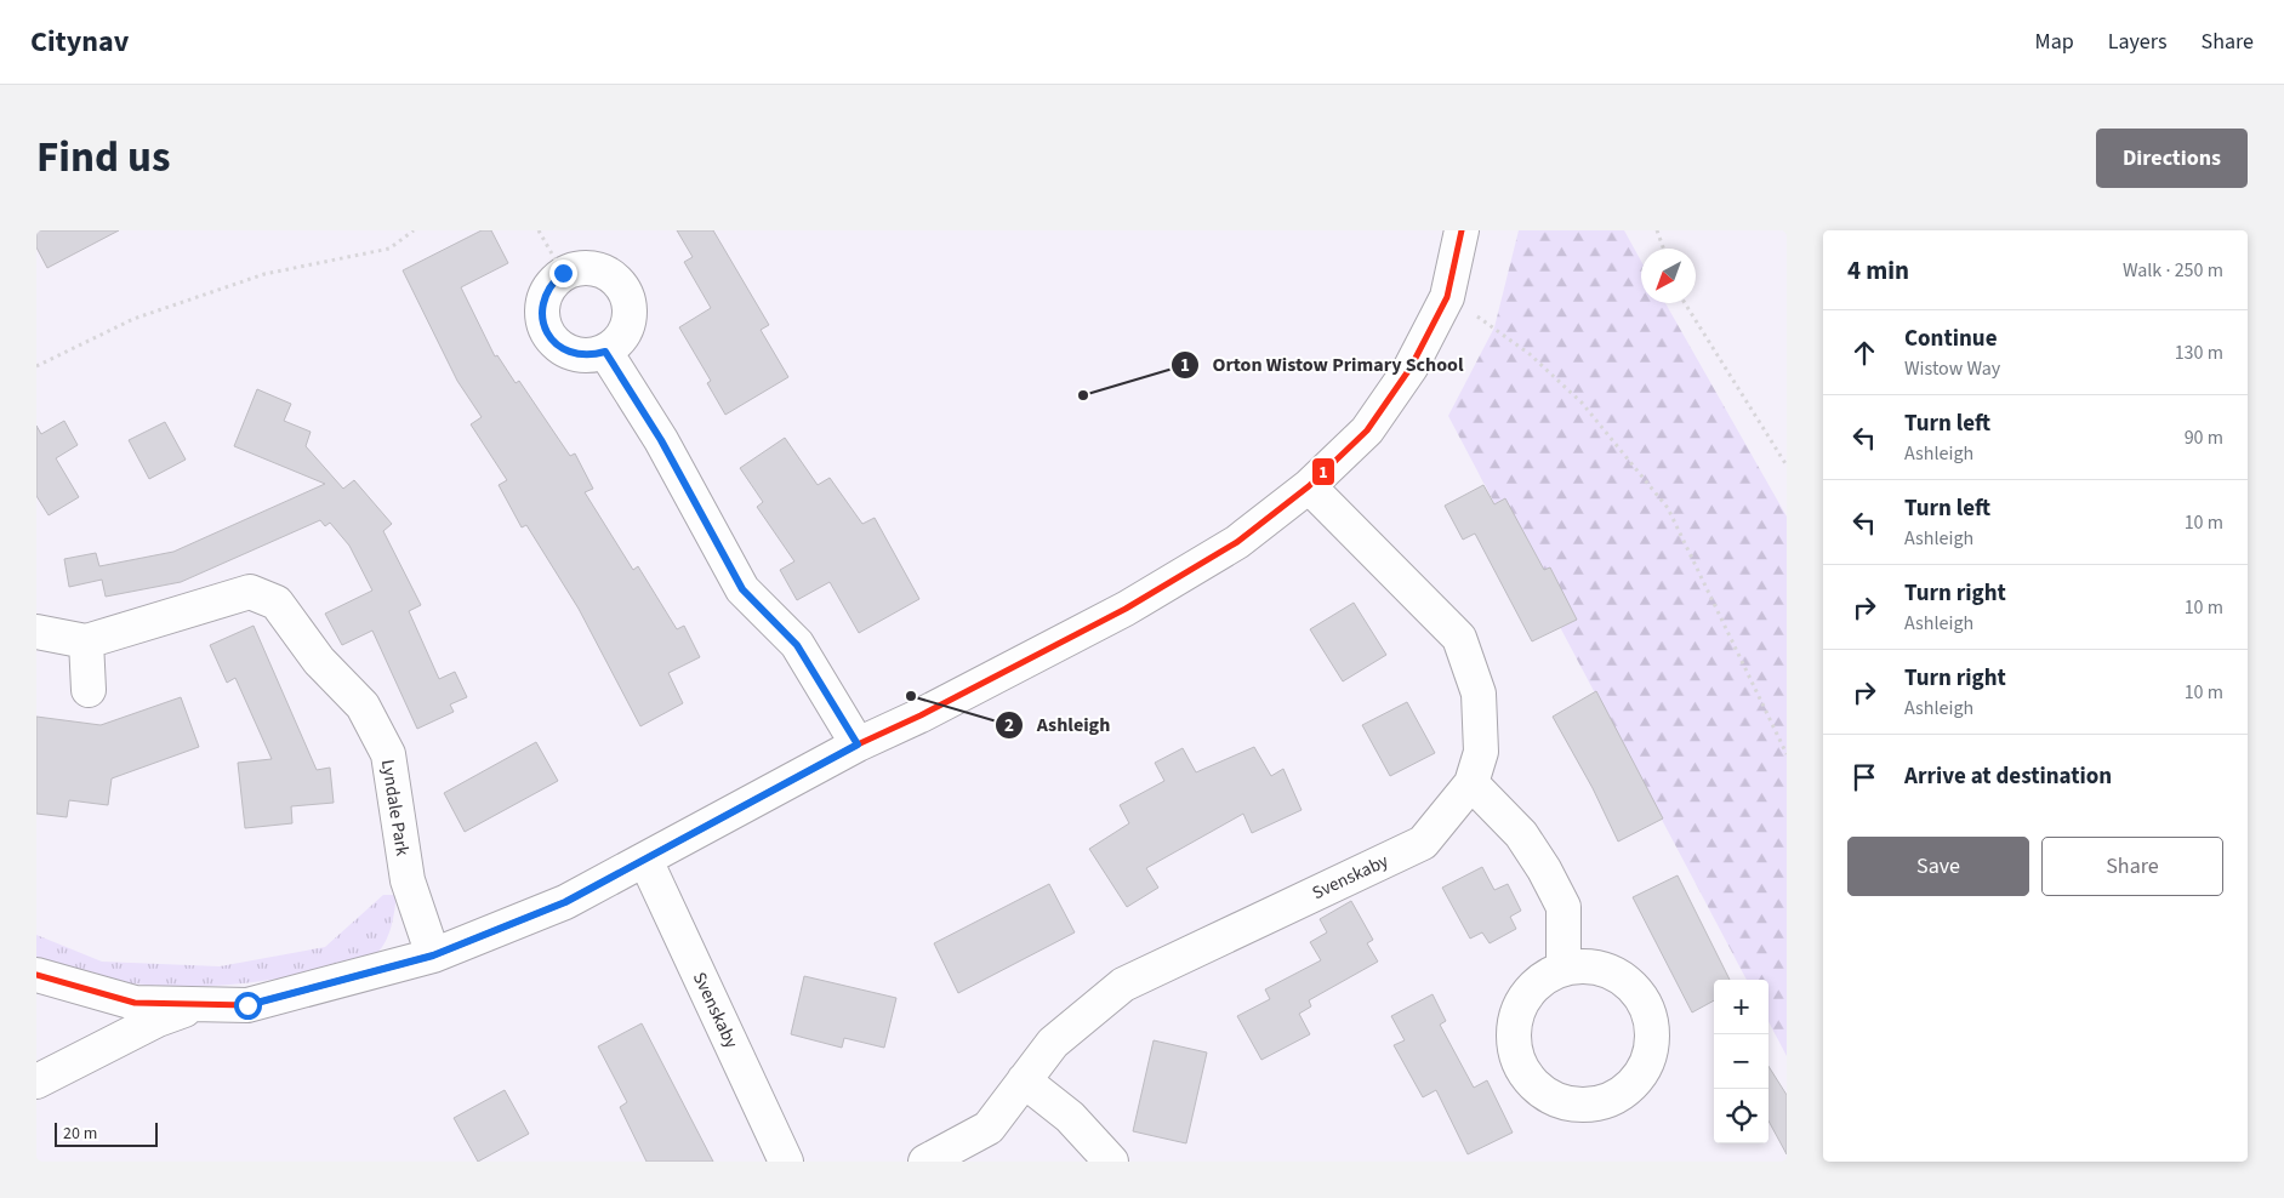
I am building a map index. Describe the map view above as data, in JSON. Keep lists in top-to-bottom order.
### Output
{
  "streets": {
    "street": ["Lyndale Park", "Svenskaby"]
  },
  "places": ["Orton Wistow Primary School", "Ashleigh"],
  "lines": ["transit line 1"],
  "scale_bar": "20 m",
  "north": "bottom left",
  "page": {
    "header": "Citynav",
    "nav": ["Map", "Layers", "Share"],
    "title": "Find us",
    "buttons": [
      "Directions",
      ["Save", "Share"]
    ],
    "heading": ["4 min", "Walk · 250 m"],
    "list": [
      ["Continue", "Wistow Way", "130 m"],
      ["Turn left", "Ashleigh", "90 m"],
      ["Turn left", "Ashleigh", "10 m"],
      ["Turn right", "Ashleigh", "10 m"],
      ["Turn right", "Ashleigh", "10 m"],
      "Arrive at destination"
    ],
    "map_buttons": ["+", "−"],
    "scale": "20 m"
  }
}
